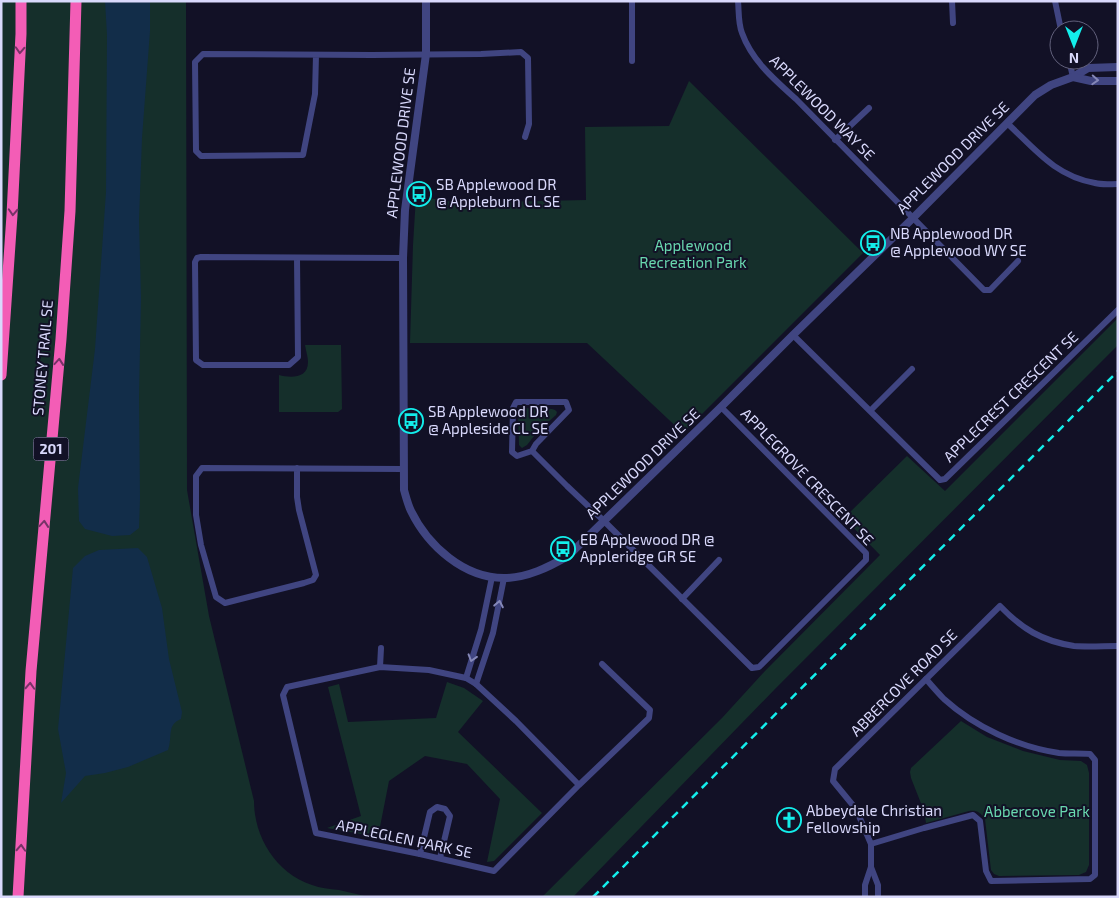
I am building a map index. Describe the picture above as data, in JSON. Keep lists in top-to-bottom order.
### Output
{
  "streets": {
    "highway": ["STONEY TRAIL SE", "201"],
    "street": [
      "APPLEWOOD WAY SE",
      "APPLEWOOD DRIVE SE",
      "APPLECREST CRESCENT SE",
      "APPLEGROVE CRESCENT SE",
      "ABBERCOVE ROAD SE",
      "APPLEGLEN PARK SE"
    ]
  },
  "crossings": [
    ["APPLEWOOD WAY SE", "APPLEWOOD DRIVE SE"],
    ["APPLEWOOD DRIVE SE", "APPLECREST CRESCENT SE"],
    ["APPLEWOOD DRIVE SE", "APPLEGROVE CRESCENT SE"]
  ],
  "parks": ["Applewood Recreation Park", "Abbercove Park"],
  "places": {
    "bus stop": [
      "SB Applewood DR @ Appleburn CL SE",
      "NB Applewood DR @ Applewood WY SE",
      "SB Applewood DR @ Appleside CL SE",
      "EB Applewood DR @ Appleridge GR SE"
    ],
    "church": ["Abbeydale Christian Fellowship"]
  },
  "north": "bottom"
}
